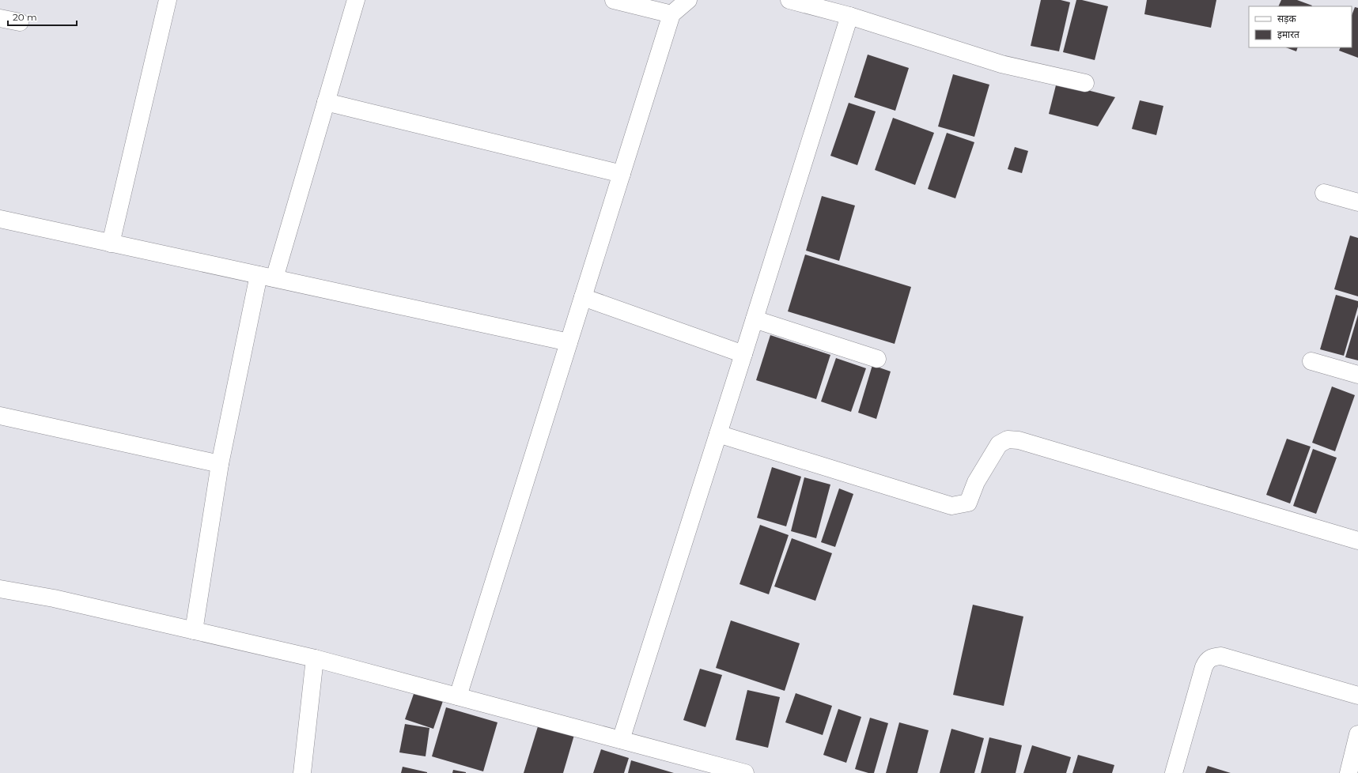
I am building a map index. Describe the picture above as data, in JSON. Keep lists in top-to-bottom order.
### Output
{
  "legend": ["सड़क", "इमारत"],
  "scale_bar": "20 m"
}
